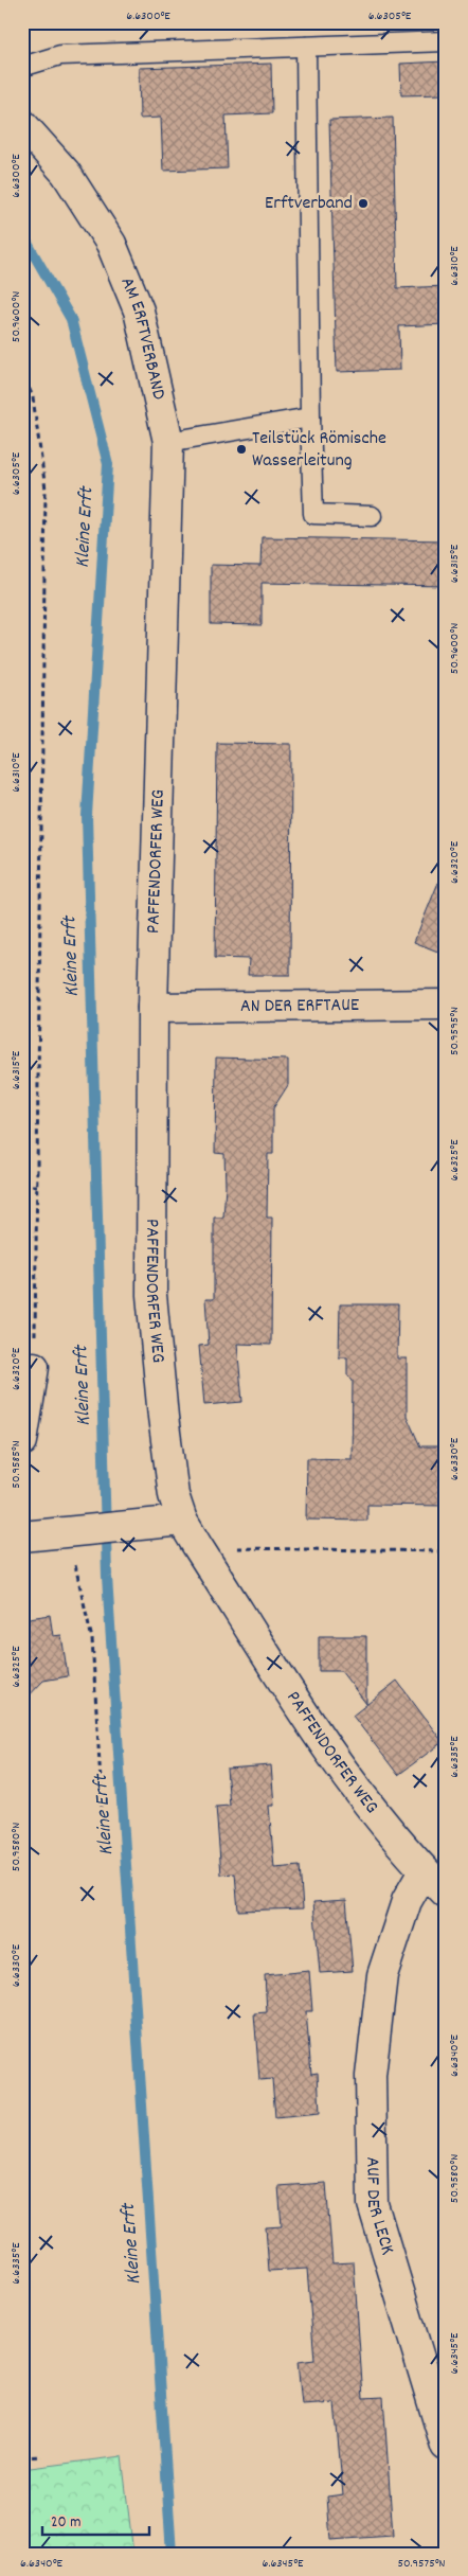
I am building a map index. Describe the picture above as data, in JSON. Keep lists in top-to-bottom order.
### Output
{
  "streets": {
    "street": [
      "AM ERFTVERBAND",
      "PAFFENDORFER WEG",
      "AN DER ERFTAUE",
      "AUF DER LECK"
    ]
  },
  "crossings": [
    ["AM ERFTVERBAND", "PAFFENDORFER WEG"],
    ["PAFFENDORFER WEG", "AN DER ERFTAUE"],
    ["PAFFENDORFER WEG", "AUF DER LECK"]
  ],
  "water": ["Kleine Erft"],
  "places": ["Erftverband", "Teilstück Römische Wasserleitung"],
  "scale_bar": "20 m",
  "coordinates": [
    "6.6300°E",
    "6.6305°E",
    "6.6310°E",
    "50.9600°N",
    "6.6315°E",
    "6.6320°E",
    "50.9595°N",
    "6.6325°E",
    "6.6330°E",
    "50.9585°N",
    "6.6335°E",
    "50.9580°N",
    "6.6340°E",
    "6.6345°E",
    "50.9575°N"
  ]
}
